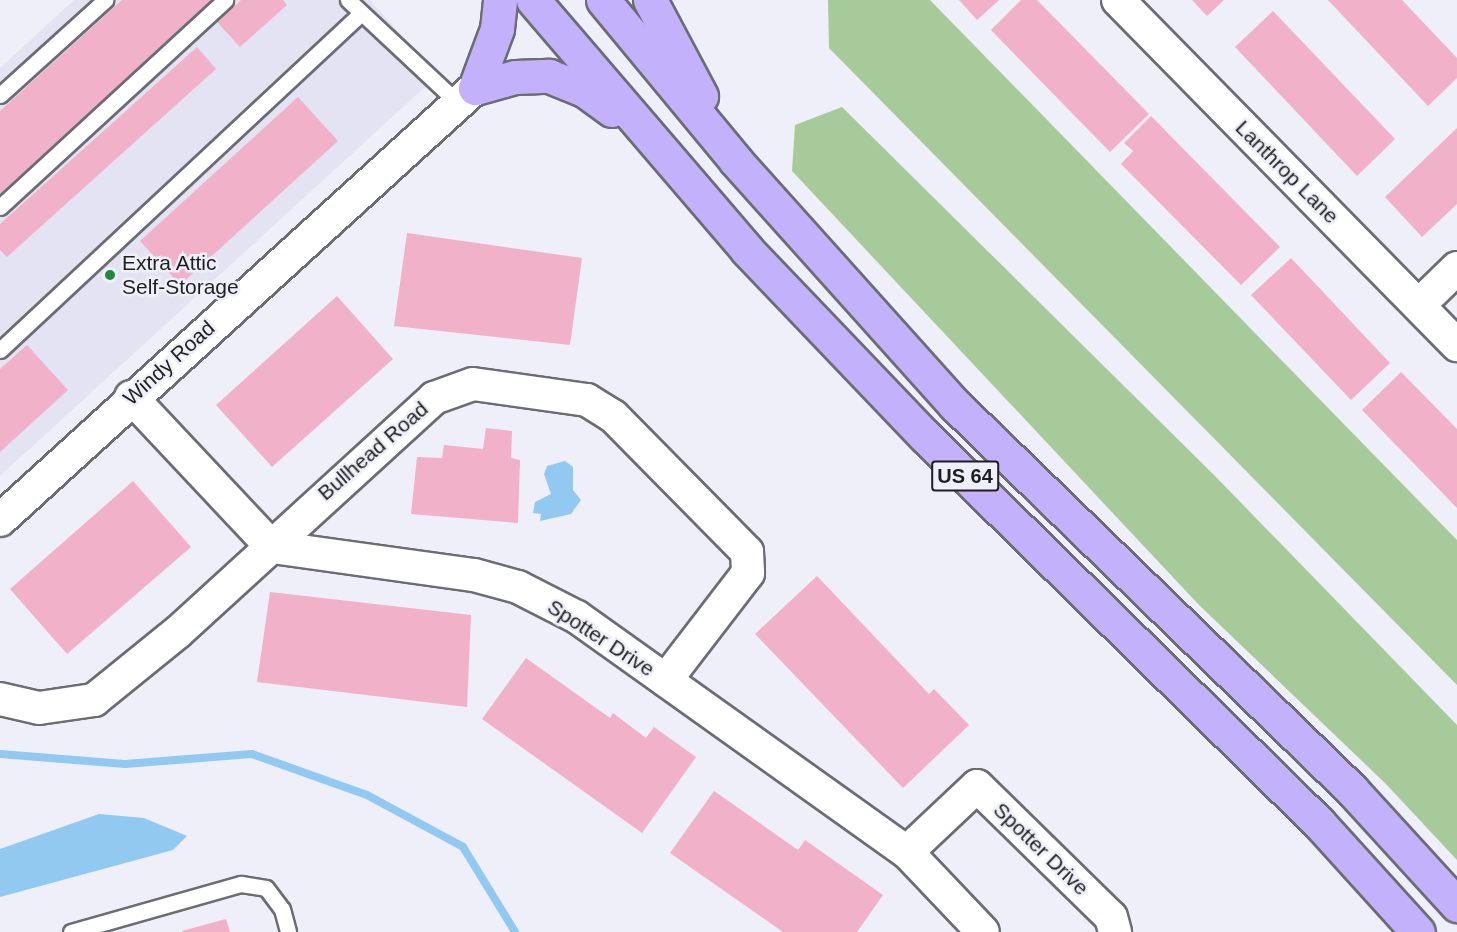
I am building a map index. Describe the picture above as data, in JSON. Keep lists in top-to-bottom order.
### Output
{
  "streets": {
    "highway": ["US 64"],
    "street": [
      "Lanthrop Lane",
      "Windy Road",
      "Bullhead Road",
      "Spotter Drive"
    ]
  },
  "crossings": [
    ["Bullhead Road", "Spotter Drive"]
  ],
  "places": ["Extra Attic Self-Storage"]
}
